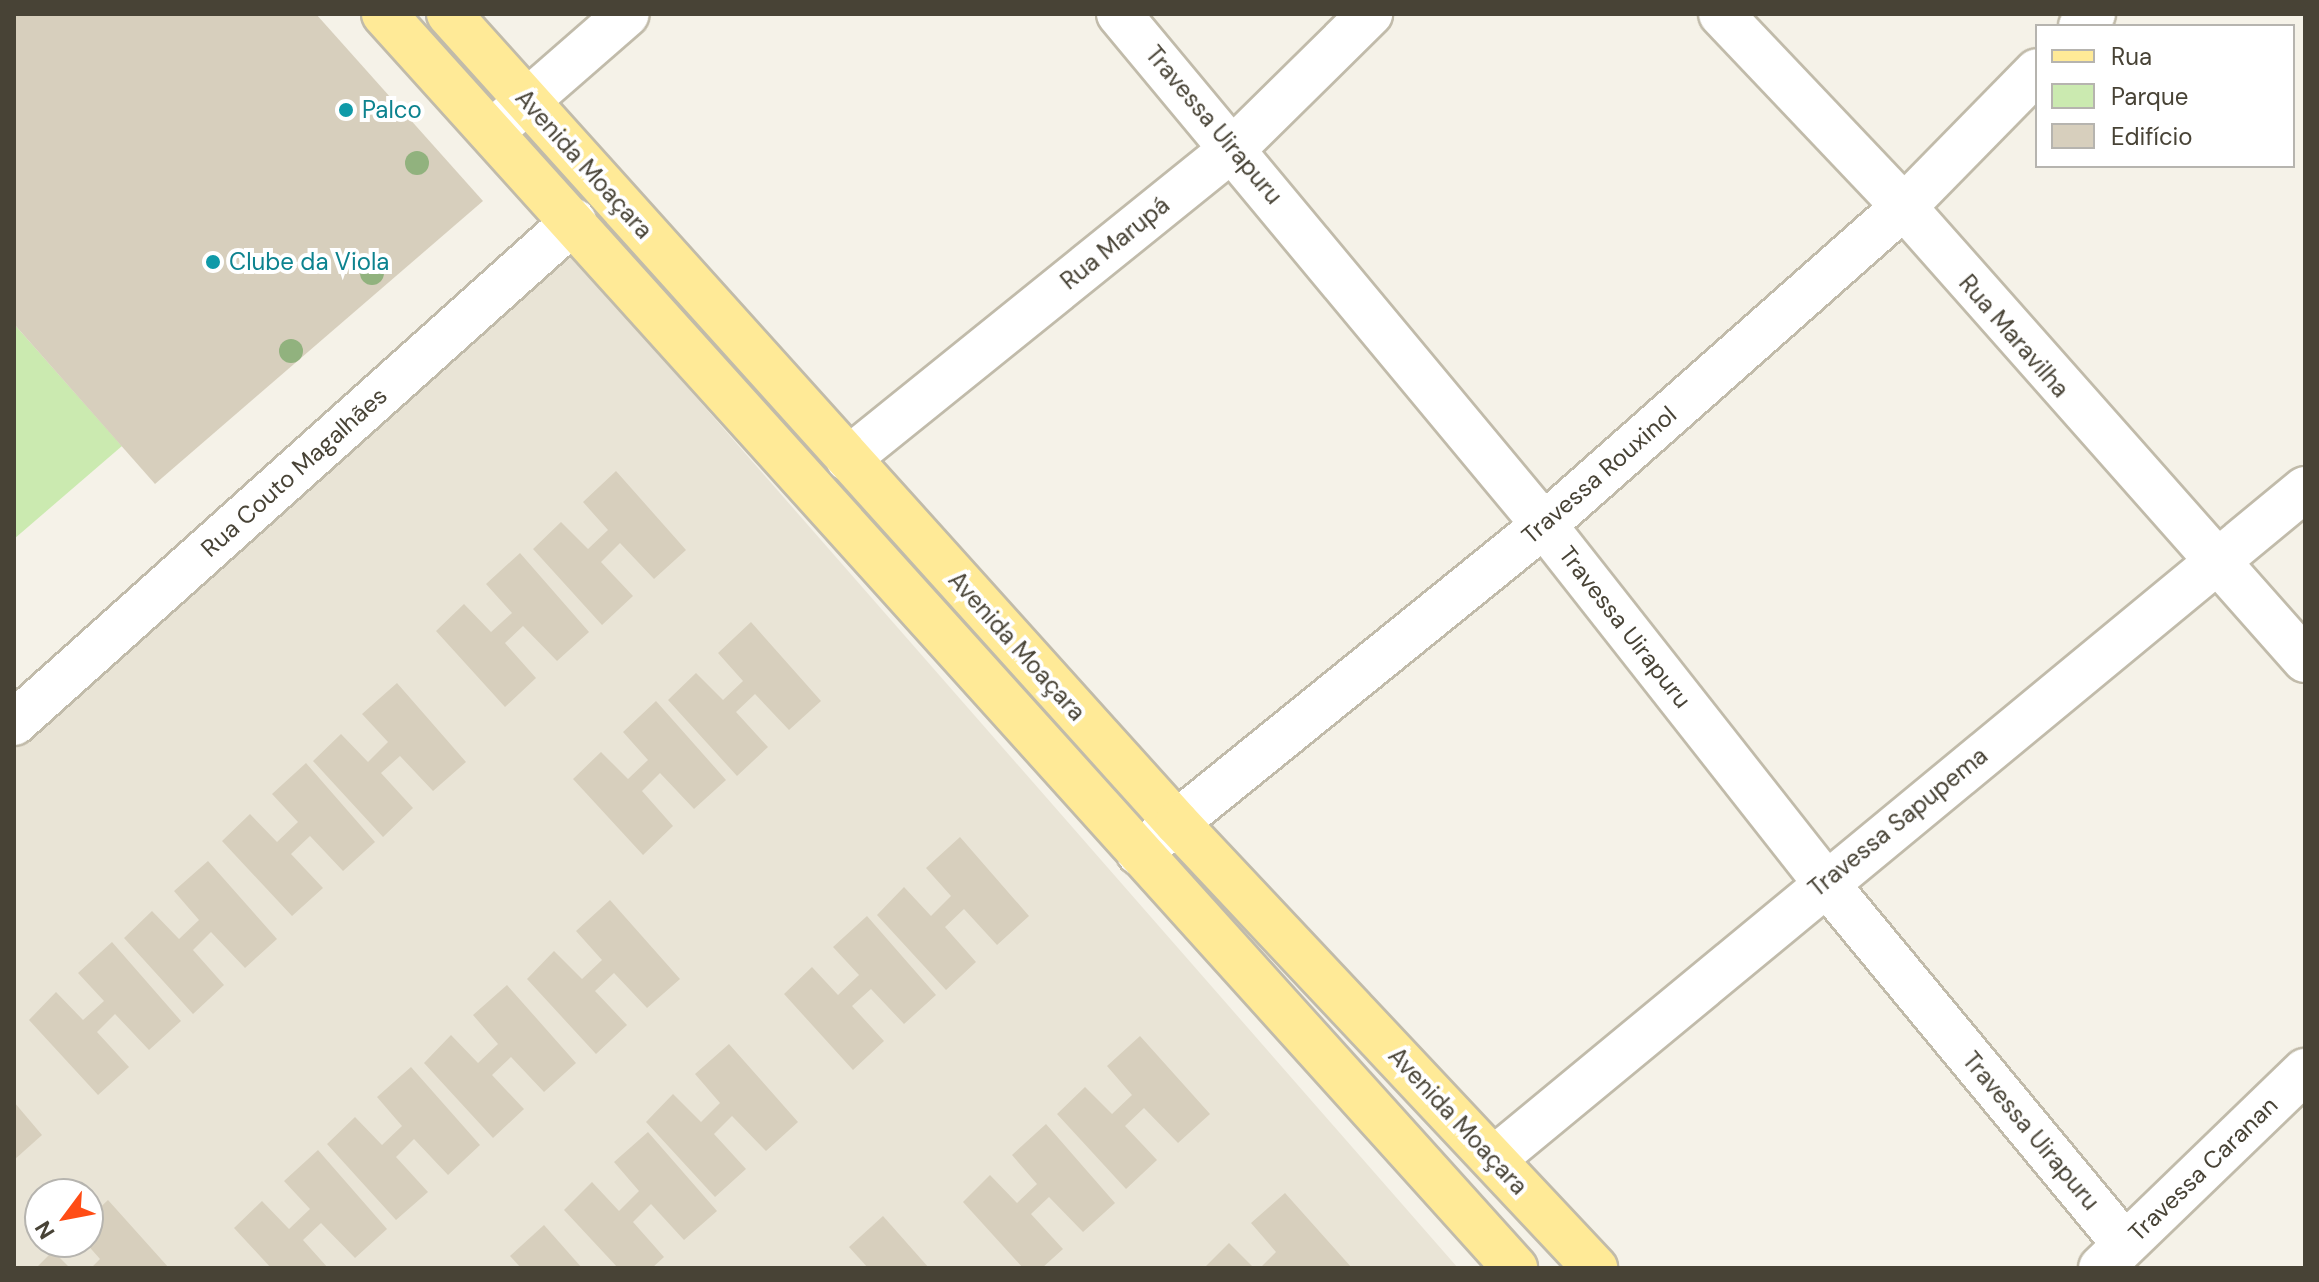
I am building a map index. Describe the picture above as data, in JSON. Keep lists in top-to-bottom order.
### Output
{
  "streets": {
    "main road": ["Avenida Moaçara"],
    "street": [
      "Travessa Uirapuru",
      "Rua Marupá",
      "Rua Maravilha",
      "Rua Couto Magalhães",
      "Travessa Rouxinol",
      "Travessa Sapupema",
      "Travessa Caranan"
    ]
  },
  "crossings": [
    ["Travessa Uirapuru", "Rua Marupá"],
    ["Travessa Uirapuru", "Travessa Rouxinol"],
    ["Travessa Uirapuru", "Travessa Sapupema"],
    ["Travessa Uirapuru", "Travessa Caranan"],
    ["Avenida Moaçara", "Rua Marupá"],
    ["Avenida Moaçara", "Rua Couto Magalhães"],
    ["Avenida Moaçara", "Travessa Rouxinol"],
    ["Avenida Moaçara", "Travessa Sapupema"],
    ["Rua Maravilha", "Travessa Rouxinol"],
    ["Rua Maravilha", "Travessa Sapupema"]
  ],
  "places": ["Palco", "Clube da Viola"],
  "legend": ["Rua", "Parque", "Edifício"],
  "north": "bottom left"
}
